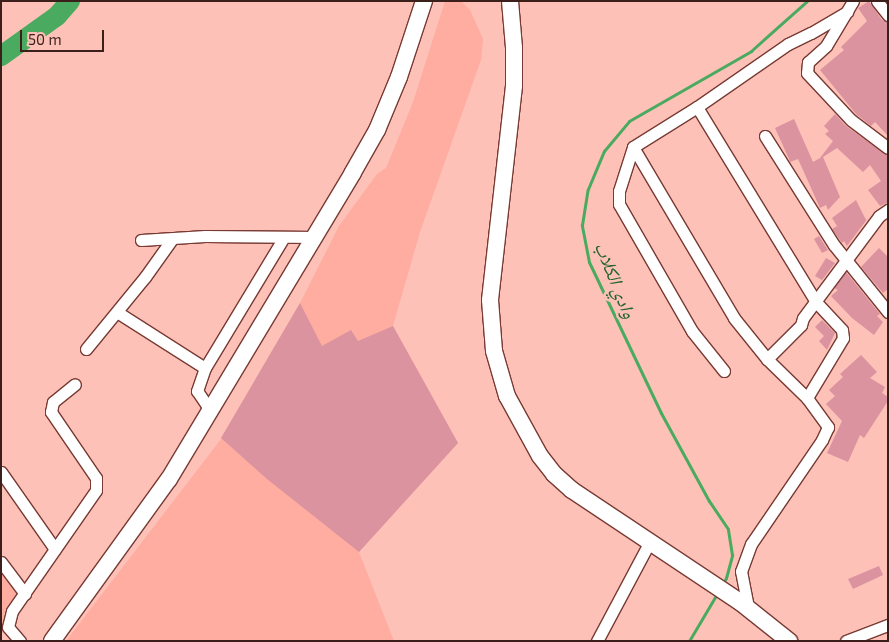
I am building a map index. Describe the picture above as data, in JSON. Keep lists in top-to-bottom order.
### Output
{
  "water": ["وادي الكلاب"],
  "scale_bar": "50 m"
}
